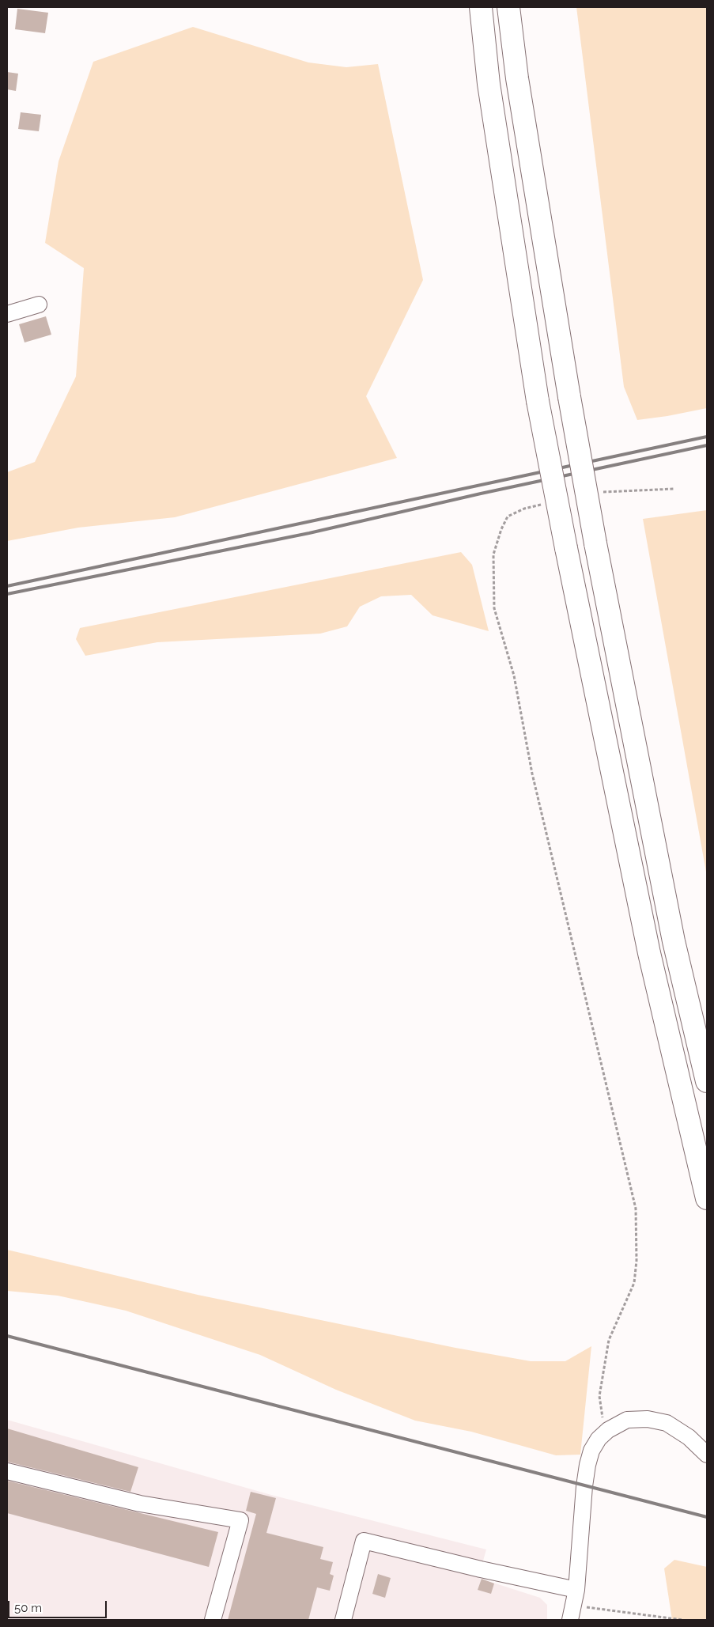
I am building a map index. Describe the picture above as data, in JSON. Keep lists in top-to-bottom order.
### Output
{
  "scale_bar": "50 m"
}
